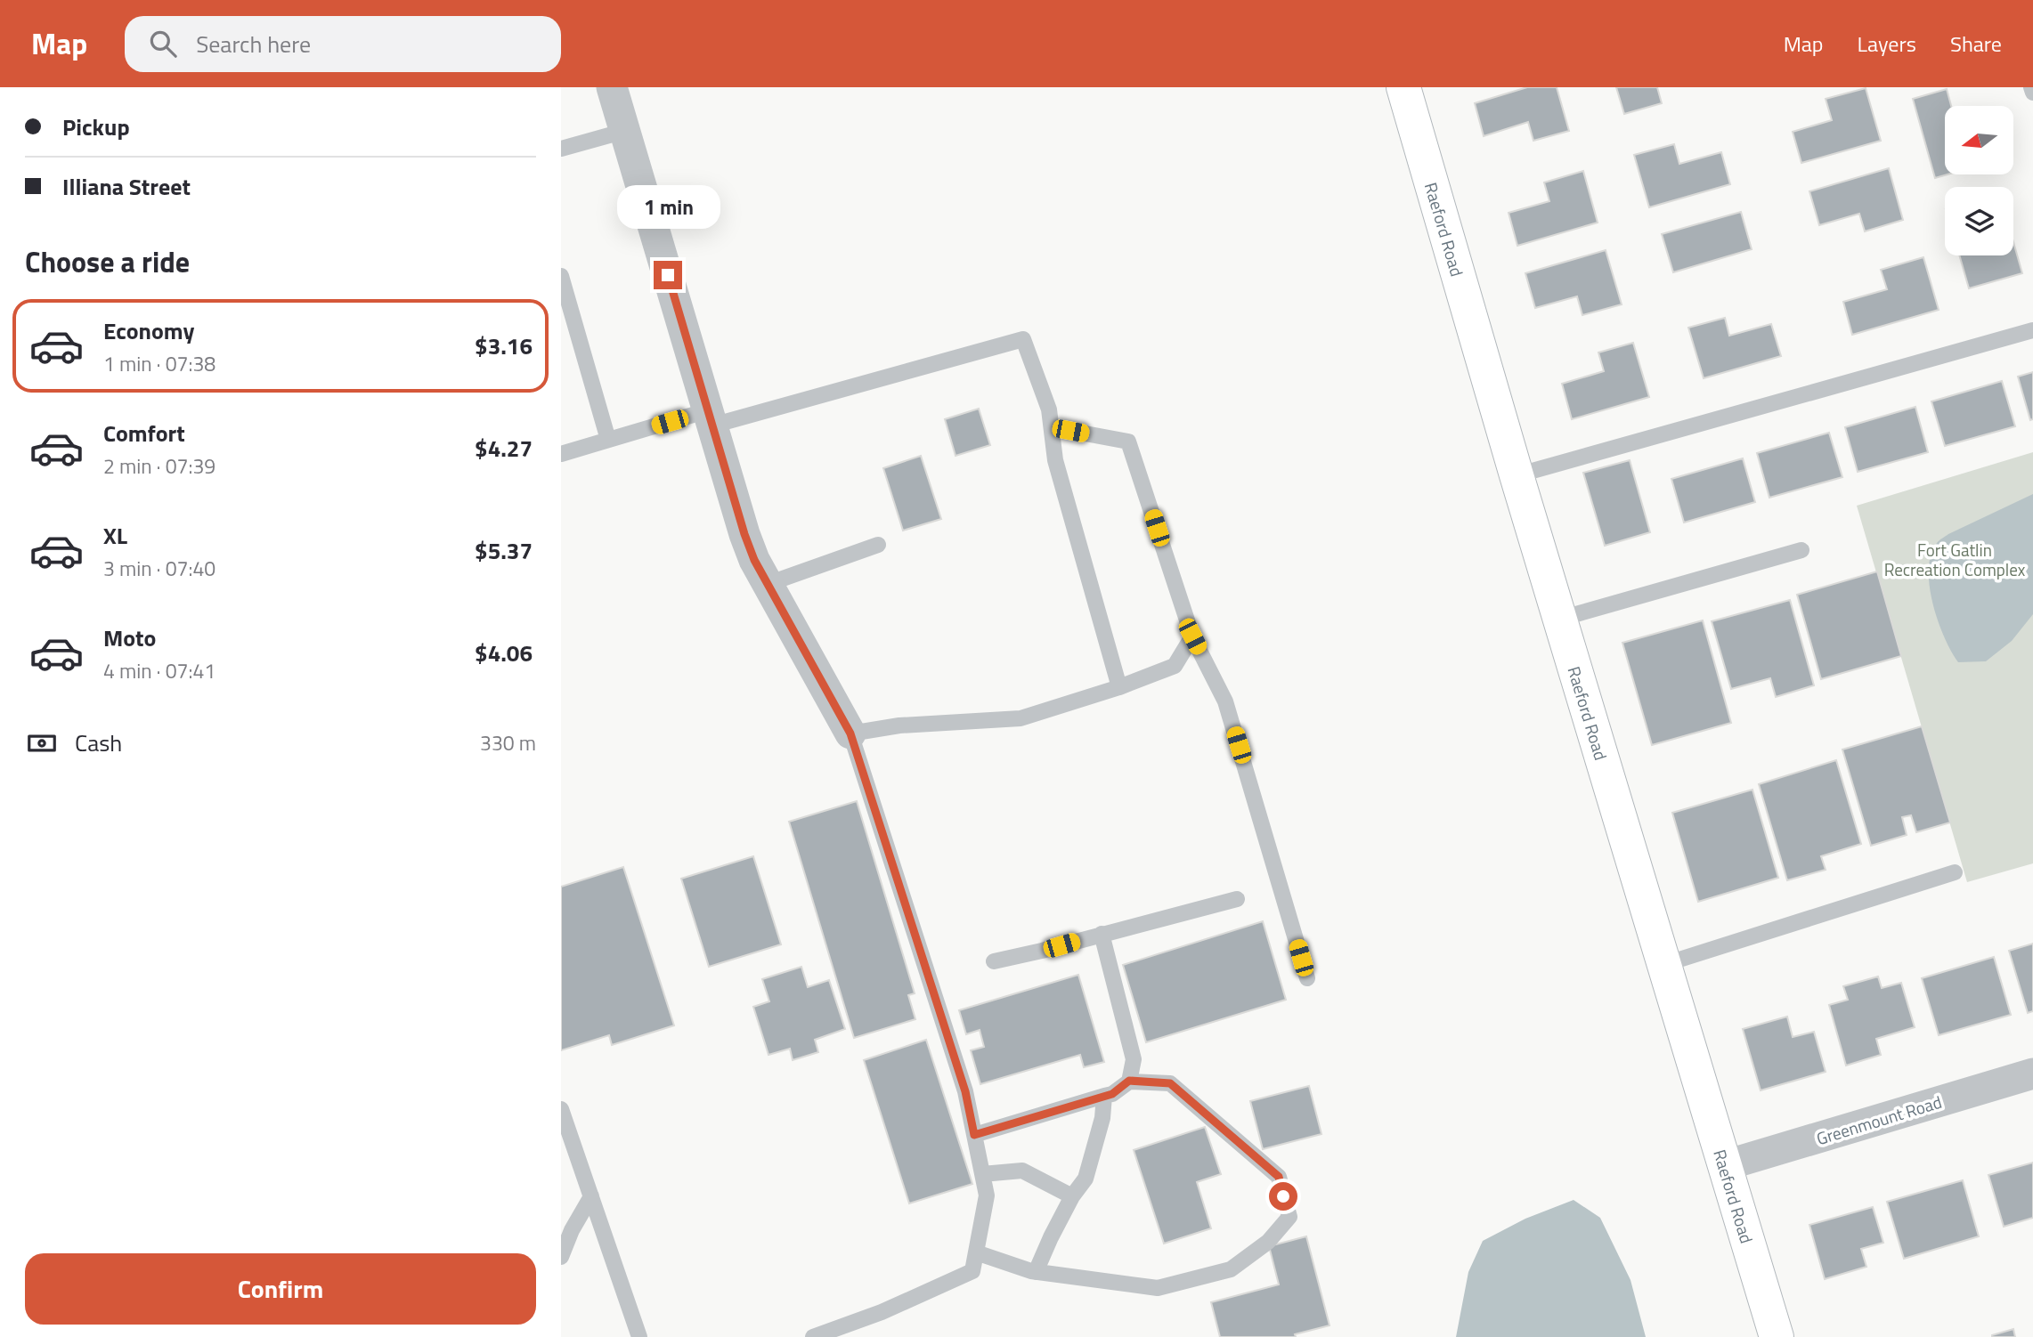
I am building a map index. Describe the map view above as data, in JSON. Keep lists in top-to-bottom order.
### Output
{
  "streets": {
    "street": ["Raeford Road", "Greenmount Road"]
  },
  "crossings": [
    ["Raeford Road", "Greenmount Road"]
  ],
  "parks": ["Fort Gatlin Recreation Complex"],
  "north": "left",
  "page": {
    "header": "Map",
    "search": "Search here",
    "nav": ["Map", "Layers", "Share"],
    "banner": ["Pickup", "Illiana Street"],
    "bubble": "1 min",
    "heading": "Choose a ride",
    "list": [
      {
        "name": "Economy",
        "note": "1 min · 07:38",
        "value": "$3.16"
      },
      {
        "name": "Comfort",
        "note": "2 min · 07:39",
        "value": "$4.27"
      },
      {
        "name": "XL",
        "note": "3 min · 07:40",
        "value": "$5.37"
      },
      {
        "name": "Moto",
        "note": "4 min · 07:41",
        "value": "$4.06"
      }
    ],
    "pay": ["Cash", "330 m"],
    "buttons": "Confirm"
  }
}
